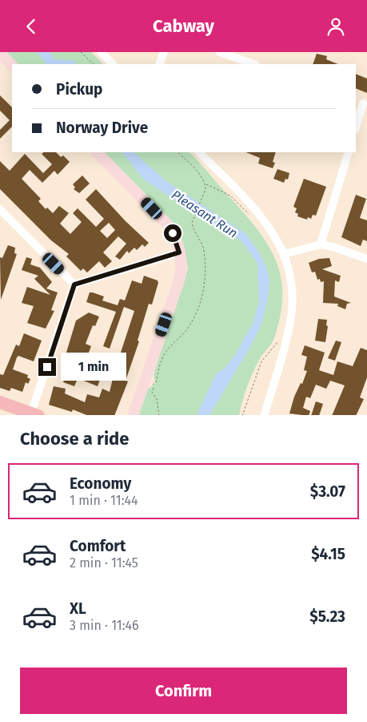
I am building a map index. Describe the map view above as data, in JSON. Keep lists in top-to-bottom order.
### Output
{
  "water": ["Pleasant Run"],
  "page": {
    "header": "Cabway",
    "banner": ["Pickup", "Norway Drive"],
    "bubble": "1 min",
    "heading": "Choose a ride",
    "list": [
      {
        "name": "Economy",
        "note": "1 min · 11:44",
        "value": "$3.07"
      },
      {
        "name": "Comfort",
        "note": "2 min · 11:45",
        "value": "$4.15"
      },
      {
        "name": "XL",
        "note": "3 min · 11:46",
        "value": "$5.23"
      }
    ],
    "buttons": "Confirm"
  }
}
